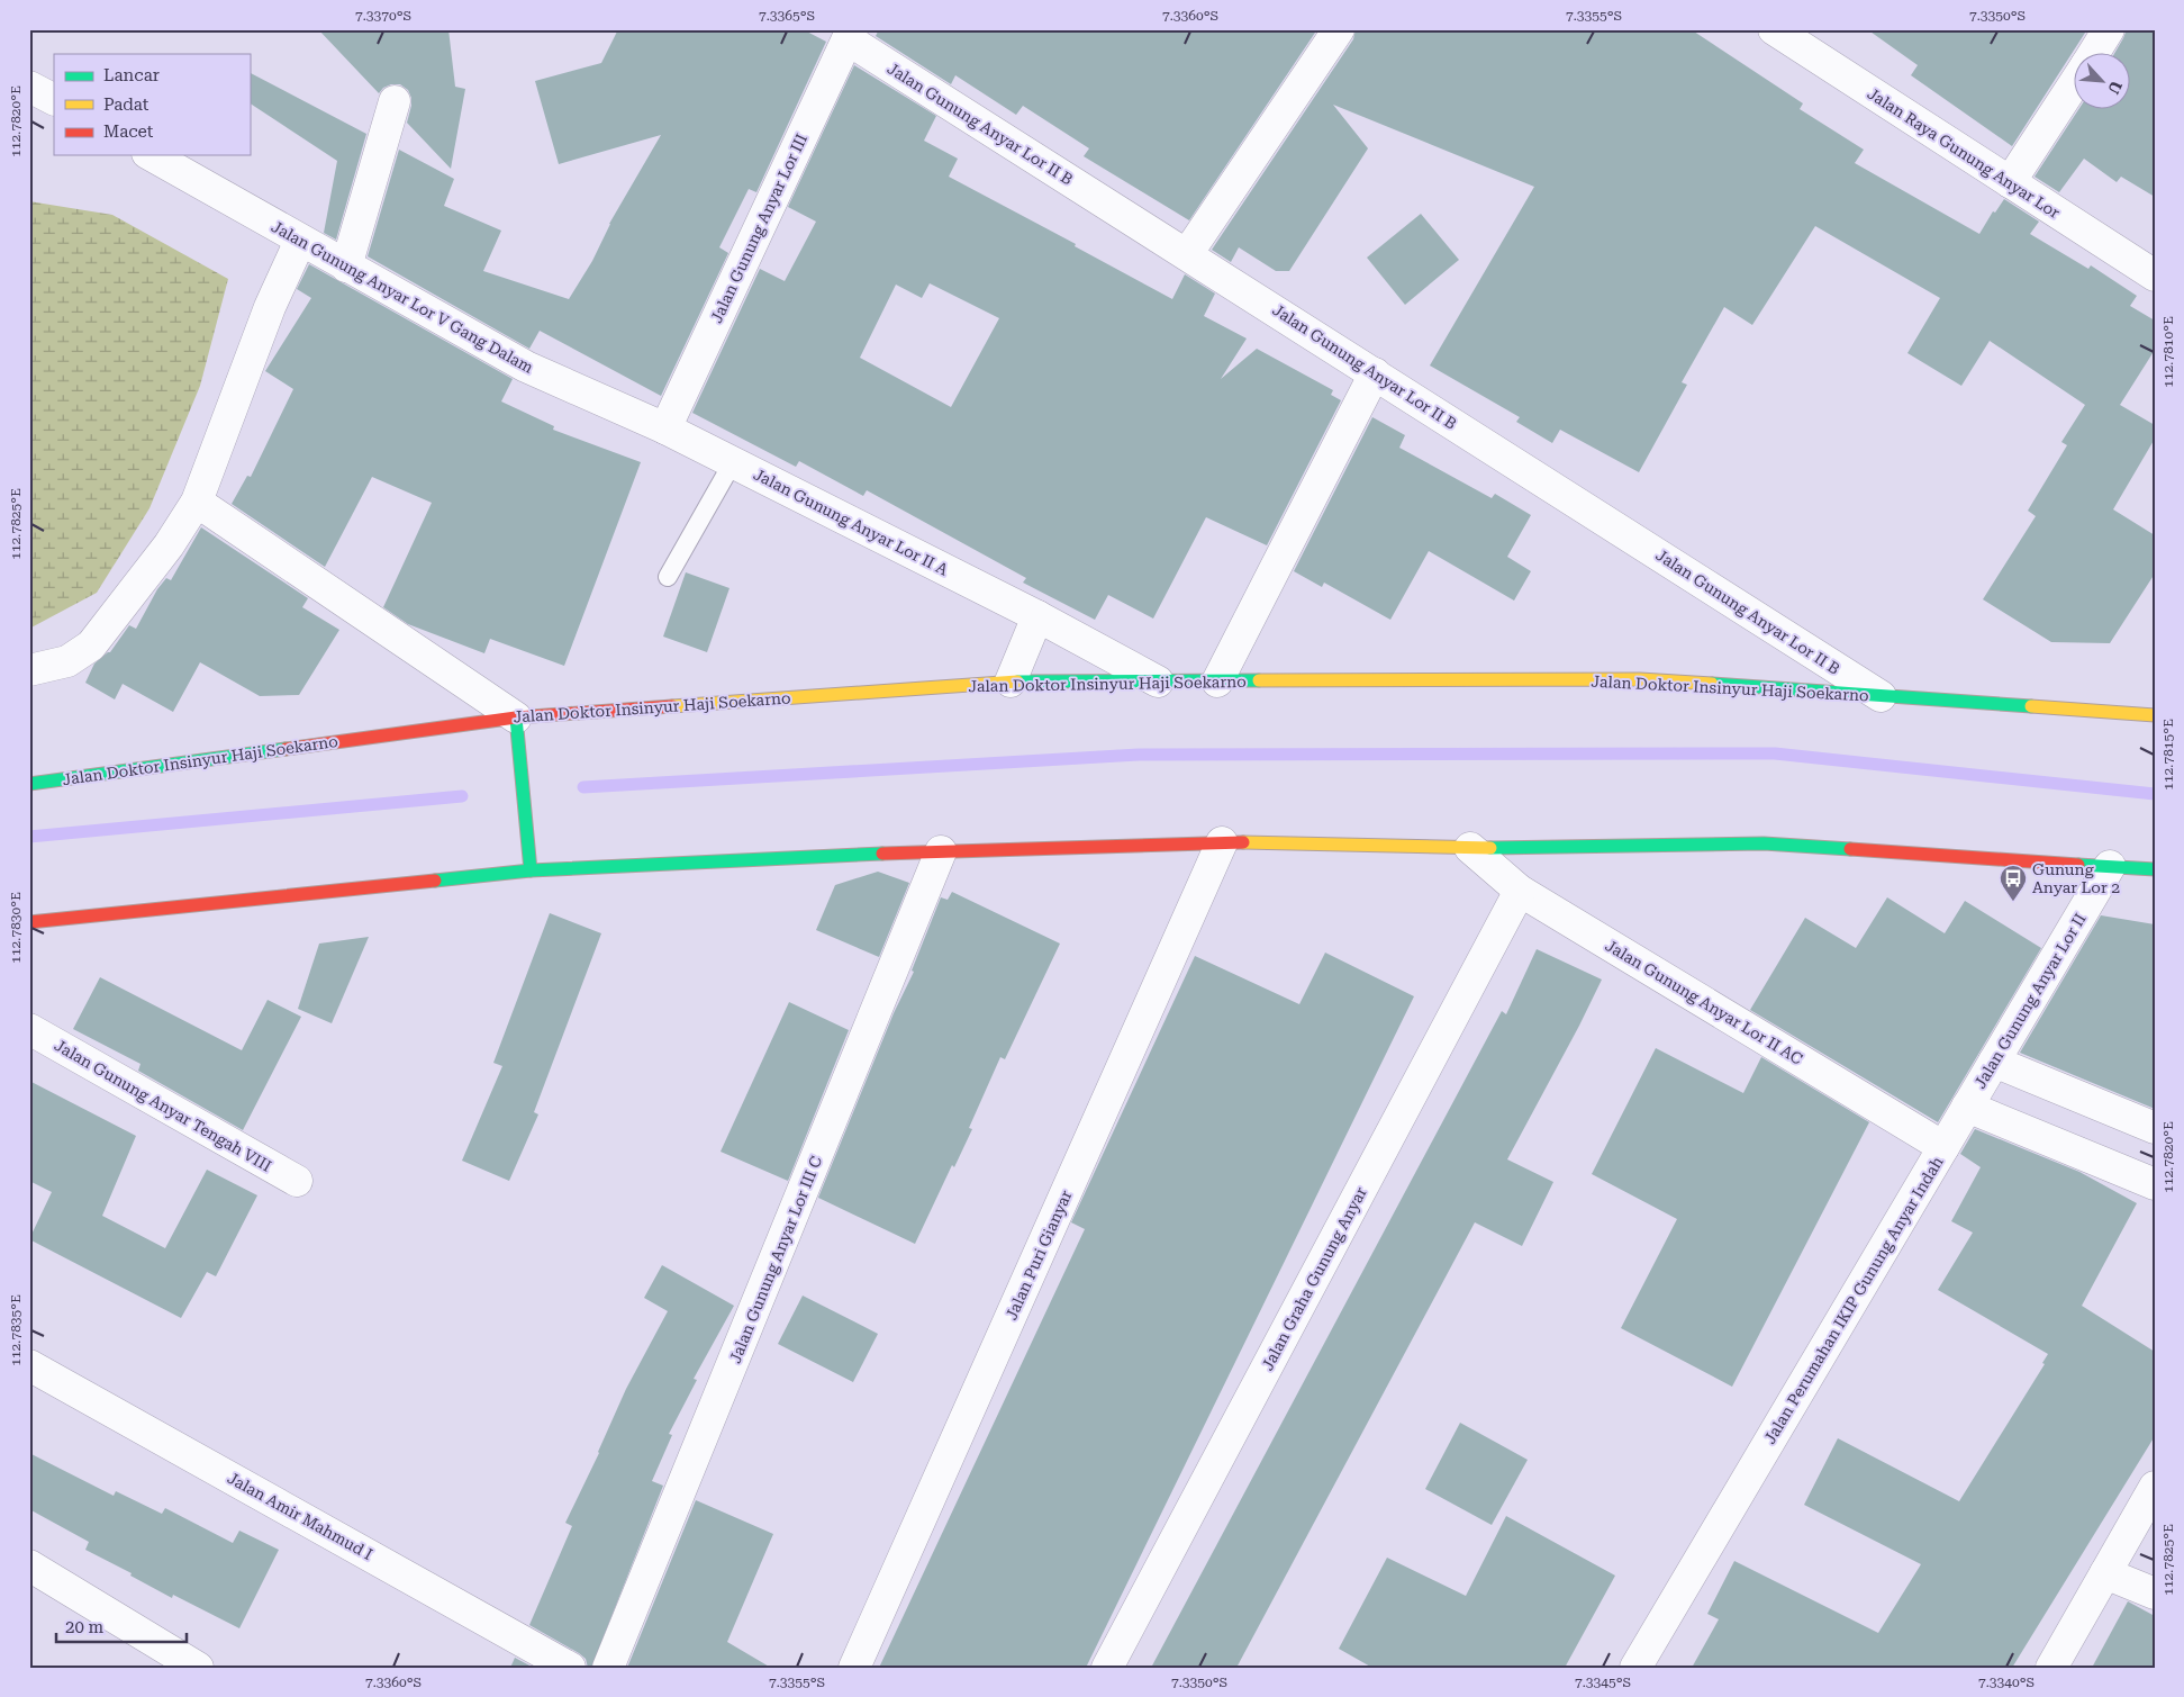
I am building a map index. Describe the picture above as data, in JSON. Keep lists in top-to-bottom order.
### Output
{
  "streets": {
    "main road": ["Jalan Doktor Insinyur Haji Soekarno"],
    "street": [
      "Jalan Gunung Anyar Lor II B",
      "Jalan Raya Gunung Anyar Lor",
      "Jalan Gunung Anyar Lor III",
      "Jalan Gunung Anyar Lor V Gang Dalam",
      "Jalan Gunung Anyar Lor II A",
      "Jalan Gunung Anyar Lor II",
      "Jalan Gunung Anyar Lor II AC",
      "Jalan Gunung Anyar Tengah VIII",
      "Jalan Puri Gianyar",
      "Jalan Gunung Anyar Lor III C",
      "Jalan Graha Gunung Anyar",
      "Jalan Perumahan IKIP Gunung Anyar Indah",
      "Jalan Amir Mahmud I"
    ]
  },
  "crossings": [
    ["Jalan Gunung Anyar Lor II B", "Jalan Gunung Anyar Lor III"],
    ["Jalan Gunung Anyar Lor II B", "Jalan Doktor Insinyur Haji Soekarno"],
    ["Jalan Gunung Anyar Lor III", "Jalan Gunung Anyar Lor V Gang Dalam"],
    ["Jalan Gunung Anyar Lor III", "Jalan Gunung Anyar Lor II A"],
    ["Jalan Gunung Anyar Lor V Gang Dalam", "Jalan Gunung Anyar Lor II A"],
    ["Jalan Gunung Anyar Lor II A", "Jalan Doktor Insinyur Haji Soekarno"],
    ["Jalan Gunung Anyar Lor II", "Jalan Perumahan IKIP Gunung Anyar Indah"],
    ["Jalan Gunung Anyar Lor II AC", "Jalan Graha Gunung Anyar"],
    ["Jalan Gunung Anyar Lor II AC", "Jalan Perumahan IKIP Gunung Anyar Indah"]
  ],
  "places": {
    "bus stop": ["Gunung Anyar Lor 2"]
  },
  "legend": ["Lancar", "Padat", "Macet"],
  "scale_bar": "20 m",
  "north": "bottom right",
  "coordinates": [
    "7.3370°S",
    "7.3365°S",
    "7.3360°S",
    "7.3355°S",
    "7.3350°S",
    "112.7820°E",
    "112.7810°E",
    "112.7825°E",
    "112.7815°E",
    "112.7830°E",
    "112.7835°E",
    "7.3345°S",
    "7.3340°S"
  ]
}
